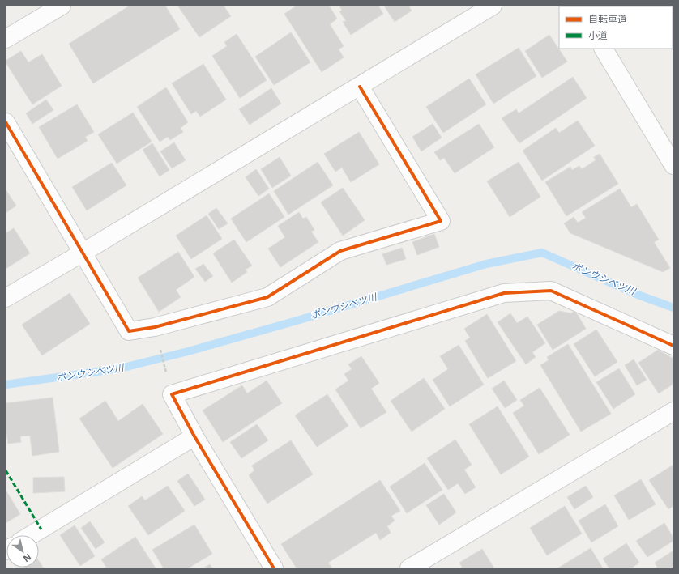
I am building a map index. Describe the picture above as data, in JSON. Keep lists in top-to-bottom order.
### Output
{
  "water": ["ポンウシベツ川"],
  "legend": ["自転車道", "小道"],
  "north": "bottom right"
}
